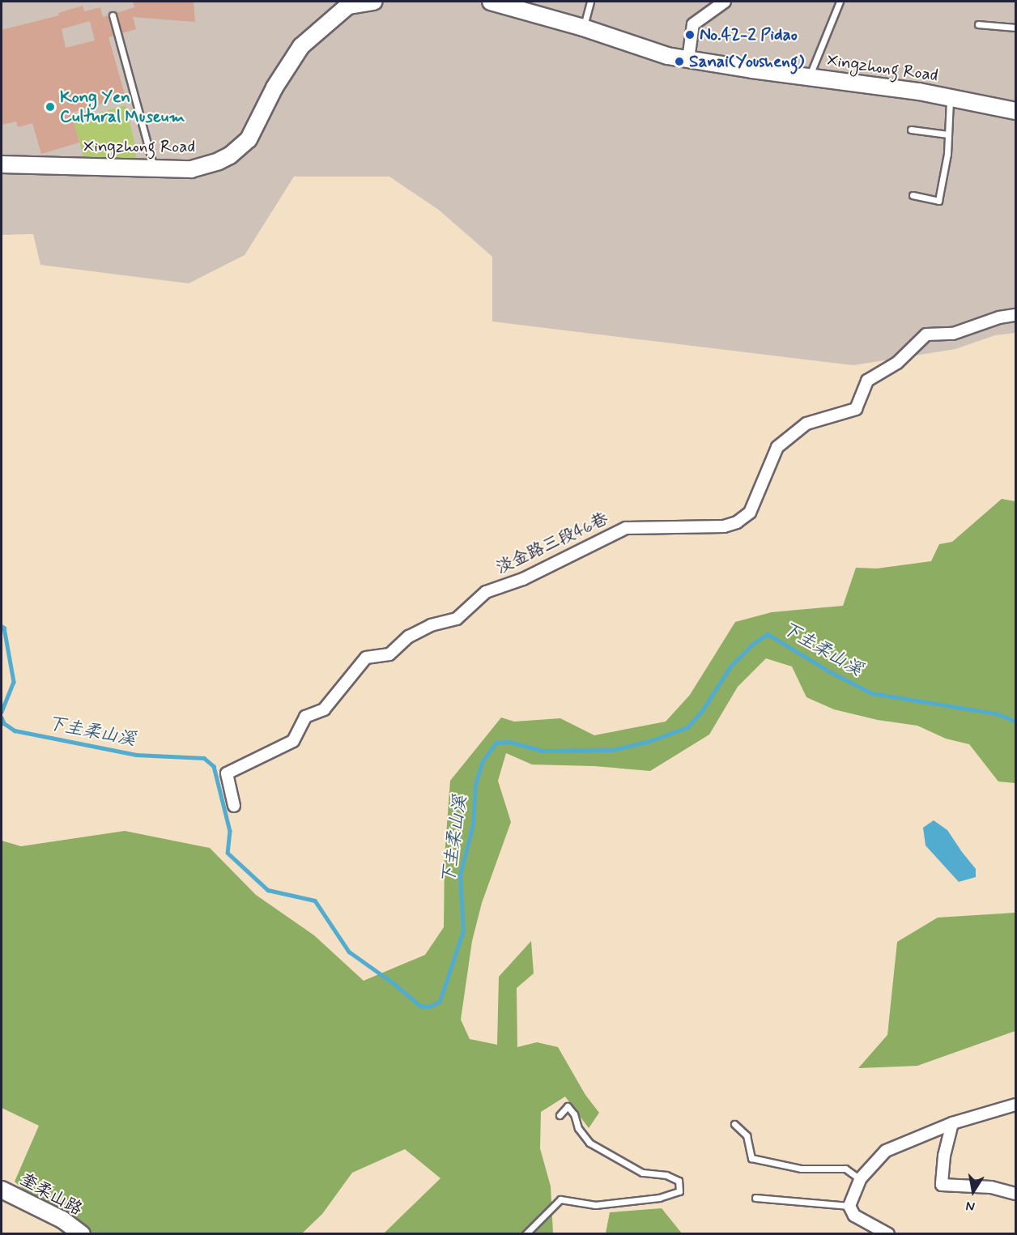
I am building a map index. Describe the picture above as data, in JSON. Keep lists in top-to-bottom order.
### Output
{
  "streets": {
    "street": ["Xingzhong Road", "淡金路三段46巷", "奎柔山路"]
  },
  "water": ["下圭柔山溪"],
  "places": ["No.42-2 Pidao", "Sanai(Yousheng)", "Kong Yen Cultural Museum"],
  "north": "bottom"
}
